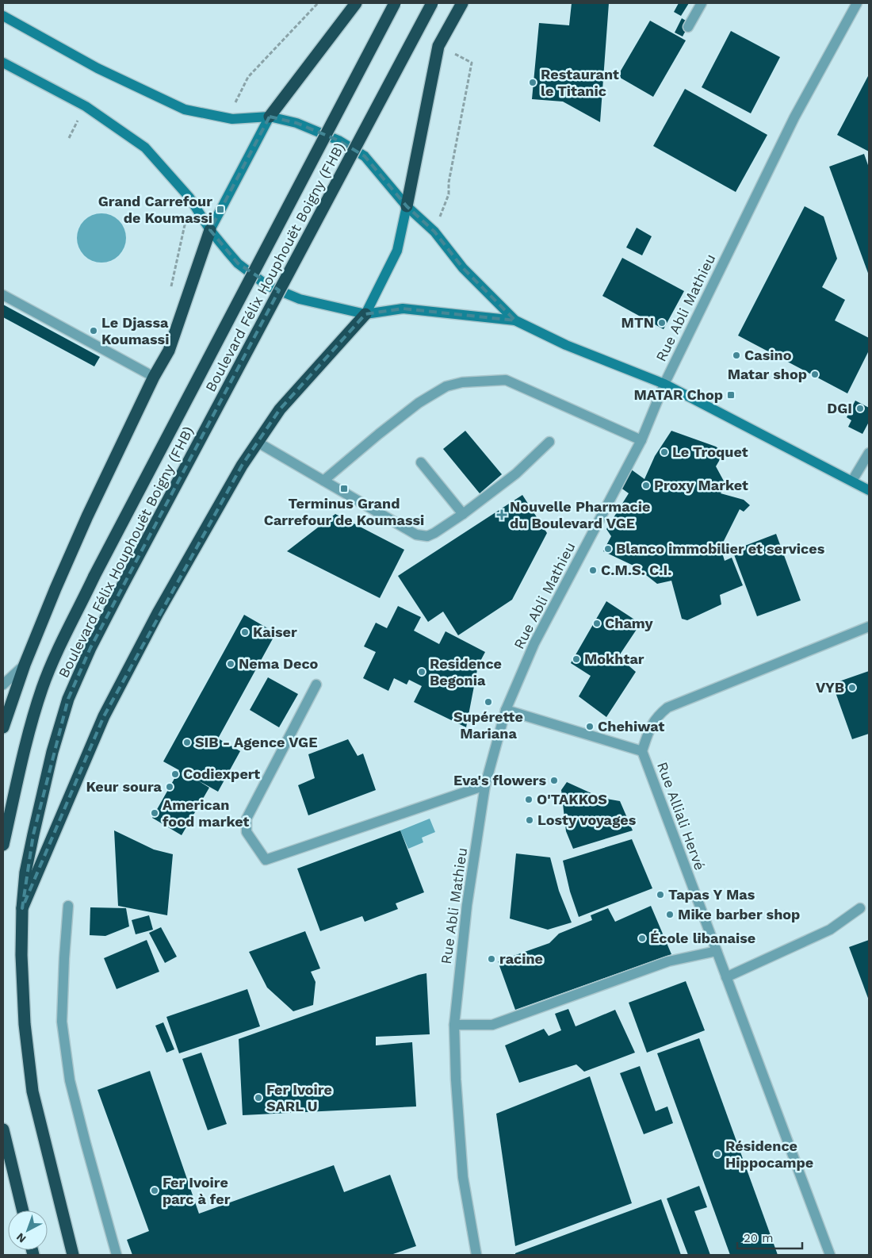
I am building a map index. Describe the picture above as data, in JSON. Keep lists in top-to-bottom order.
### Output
{
  "streets": {
    "highway": ["Boulevard Félix Houphouët Boigny (FHB)"],
    "street": ["Rue Abli Mathieu", "Rue Alliali Hervé"]
  },
  "places": {
    "other": [
      "Restaurant le Titanic",
      "MTN",
      "Le Djassa Koumassi",
      "Casino",
      "Matar shop",
      "DGI",
      "Le Troquet",
      "Proxy Market",
      "Blanco immobilier et services",
      "C.M.S. C.I.",
      "Chamy",
      "Kaiser",
      "Mokhtar",
      "Nema Deco",
      "Residence Begonia",
      "VYB",
      "Supérette Mariana",
      "Chehiwat",
      "SIB - Agence VGE",
      "Codiexpert",
      "Eva's flowers",
      "Keur soura",
      "O'TAKKOS",
      "American food market",
      "Losty voyages",
      "Tapas Y Mas",
      "Mike barber shop",
      "École libanaise",
      "racine",
      "Fer Ivoire SARL U",
      "Résidence Hippocampe",
      "Fer Ivoire parc à fer"
    ],
    "transit": ["Grand Carrefour de Koumassi", "MATAR Chop", "Terminus Grand Carrefour de Koumassi"],
    "health": ["Nouvelle Pharmacie du Boulevard VGE"]
  },
  "scale_bar": "20 m",
  "north": "bottom left"
}
